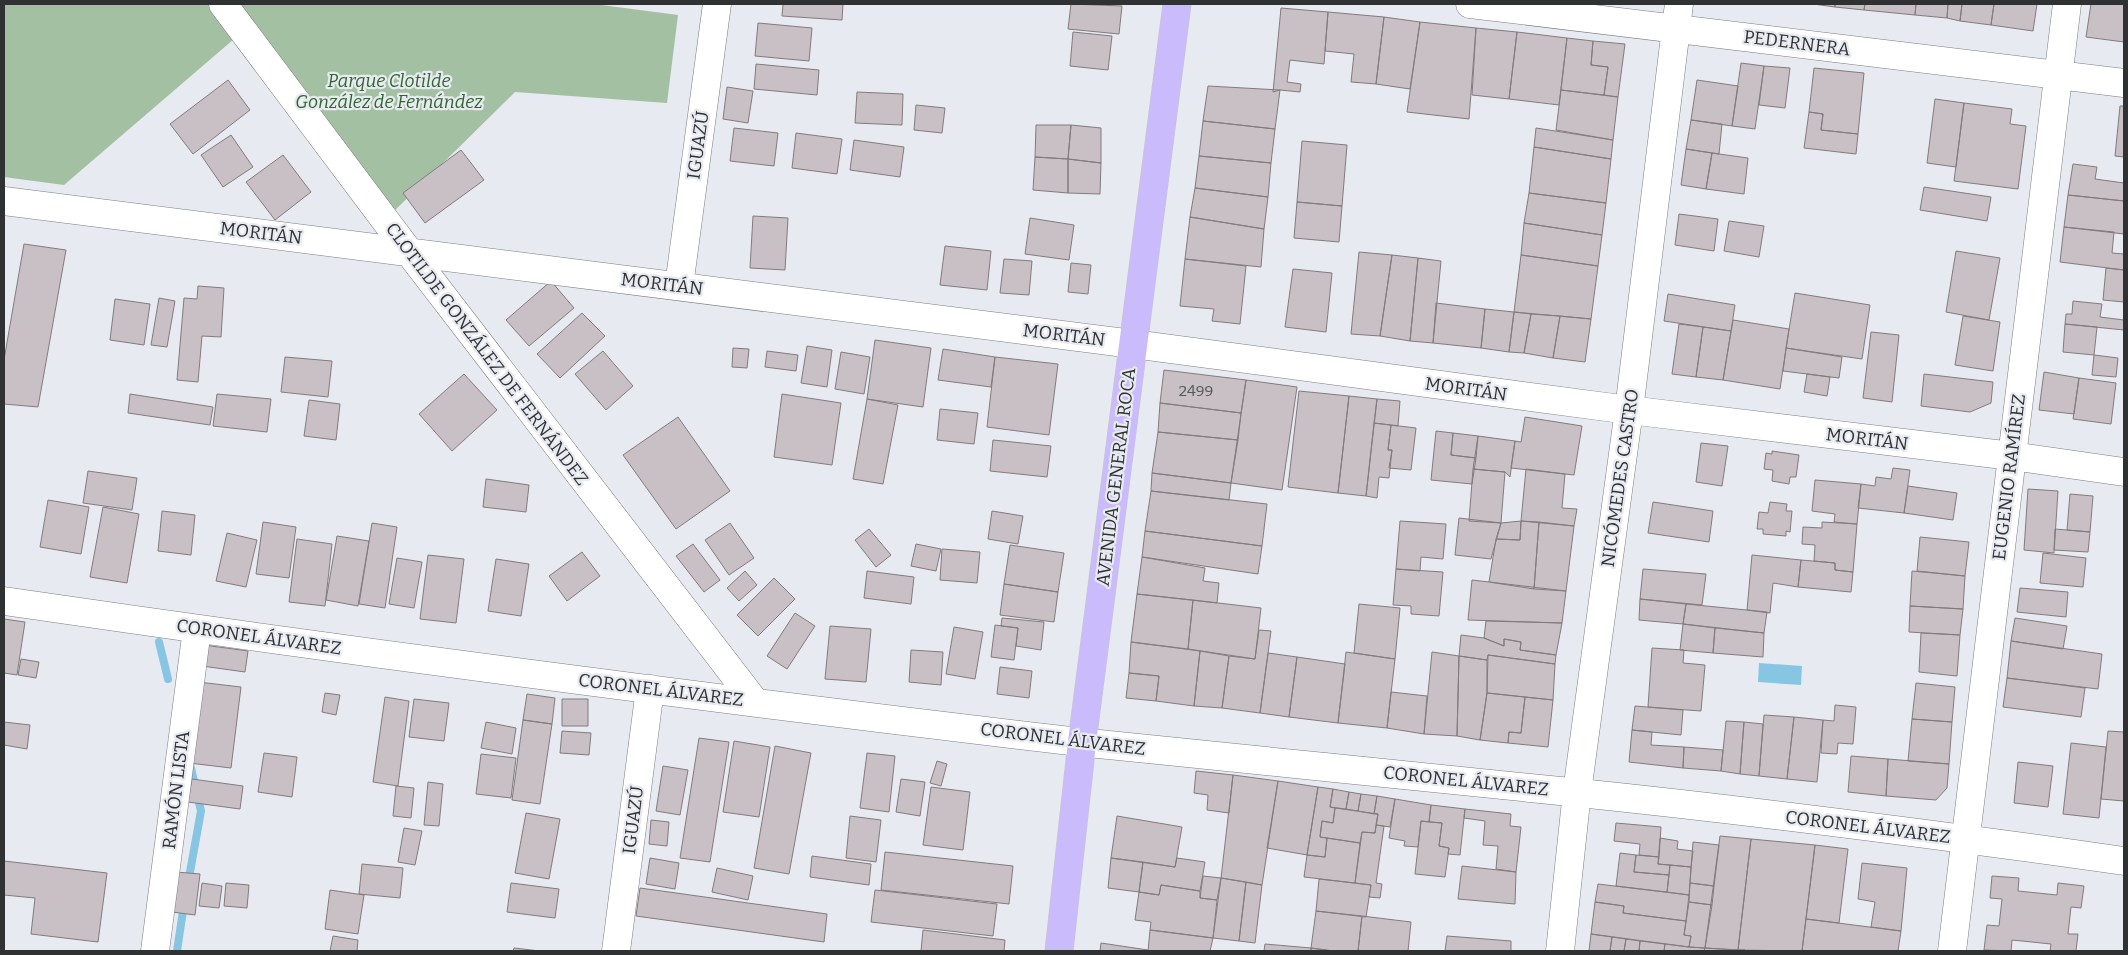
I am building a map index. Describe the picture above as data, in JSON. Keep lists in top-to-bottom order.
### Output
{
  "streets": {
    "main road": ["AVENIDA GENERAL ROCA"],
    "street": [
      "PEDERNERA",
      "IGUAZÚ",
      "MORITÁN",
      "CLOTILDE GONZÁLEZ DE FERNÁNDEZ",
      "EUGENIO RAMÍREZ",
      "NICÓMEDES CASTRO",
      "CORONEL ÁLVAREZ",
      "RAMÓN LISTA"
    ]
  },
  "crossings": [
    ["PEDERNERA", "EUGENIO RAMÍREZ"],
    ["PEDERNERA", "NICÓMEDES CASTRO"],
    ["IGUAZÚ", "MORITÁN"],
    ["IGUAZÚ", "CORONEL ÁLVAREZ"],
    ["MORITÁN", "CLOTILDE GONZÁLEZ DE FERNÁNDEZ"],
    ["MORITÁN", "AVENIDA GENERAL ROCA"],
    ["MORITÁN", "EUGENIO RAMÍREZ"],
    ["MORITÁN", "NICÓMEDES CASTRO"],
    ["CLOTILDE GONZÁLEZ DE FERNÁNDEZ", "CORONEL ÁLVAREZ"],
    ["AVENIDA GENERAL ROCA", "CORONEL ÁLVAREZ"],
    ["EUGENIO RAMÍREZ", "CORONEL ÁLVAREZ"],
    ["NICÓMEDES CASTRO", "CORONEL ÁLVAREZ"],
    ["CORONEL ÁLVAREZ", "RAMÓN LISTA"]
  ],
  "parks": ["Parque Clotilde González de Fernández"],
  "house_numbers": ["2499"]
}
